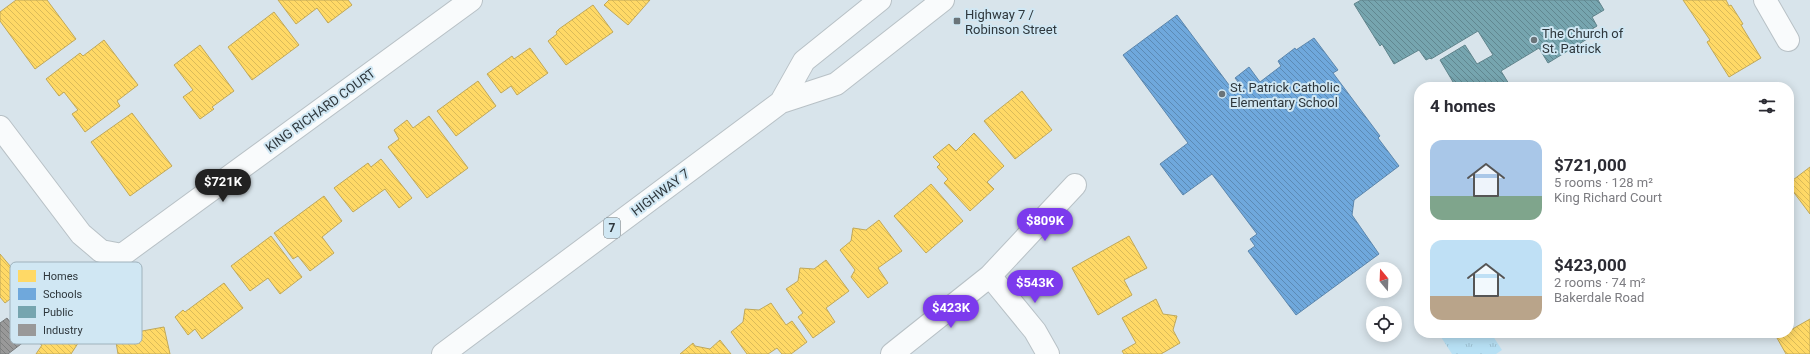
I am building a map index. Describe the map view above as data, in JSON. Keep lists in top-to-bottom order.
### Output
{
  "streets": {
    "street": ["KING RICHARD COURT", "HIGHWAY 7", "7"]
  },
  "places": {
    "transit": ["Highway 7 / Robinson Street"],
    "other": ["The Church of St. Patrick", "St. Patrick Catholic Elementary School"]
  },
  "legend": [
    "Homes",
    "Schools",
    "Public",
    "Industry"
  ],
  "north": "top",
  "page": {
    "heading": "4 homes",
    "list": [
      {
        "name": "$721,000",
        "note": "5 rooms · 128 m² · King Richard Court"
      },
      {
        "name": "$423,000",
        "note": "2 rooms · 74 m² · Bakerdale Road"
      }
    ],
    "price": [
      "$721K",
      "$809K",
      "$543K",
      "$423K"
    ]
  }
}
